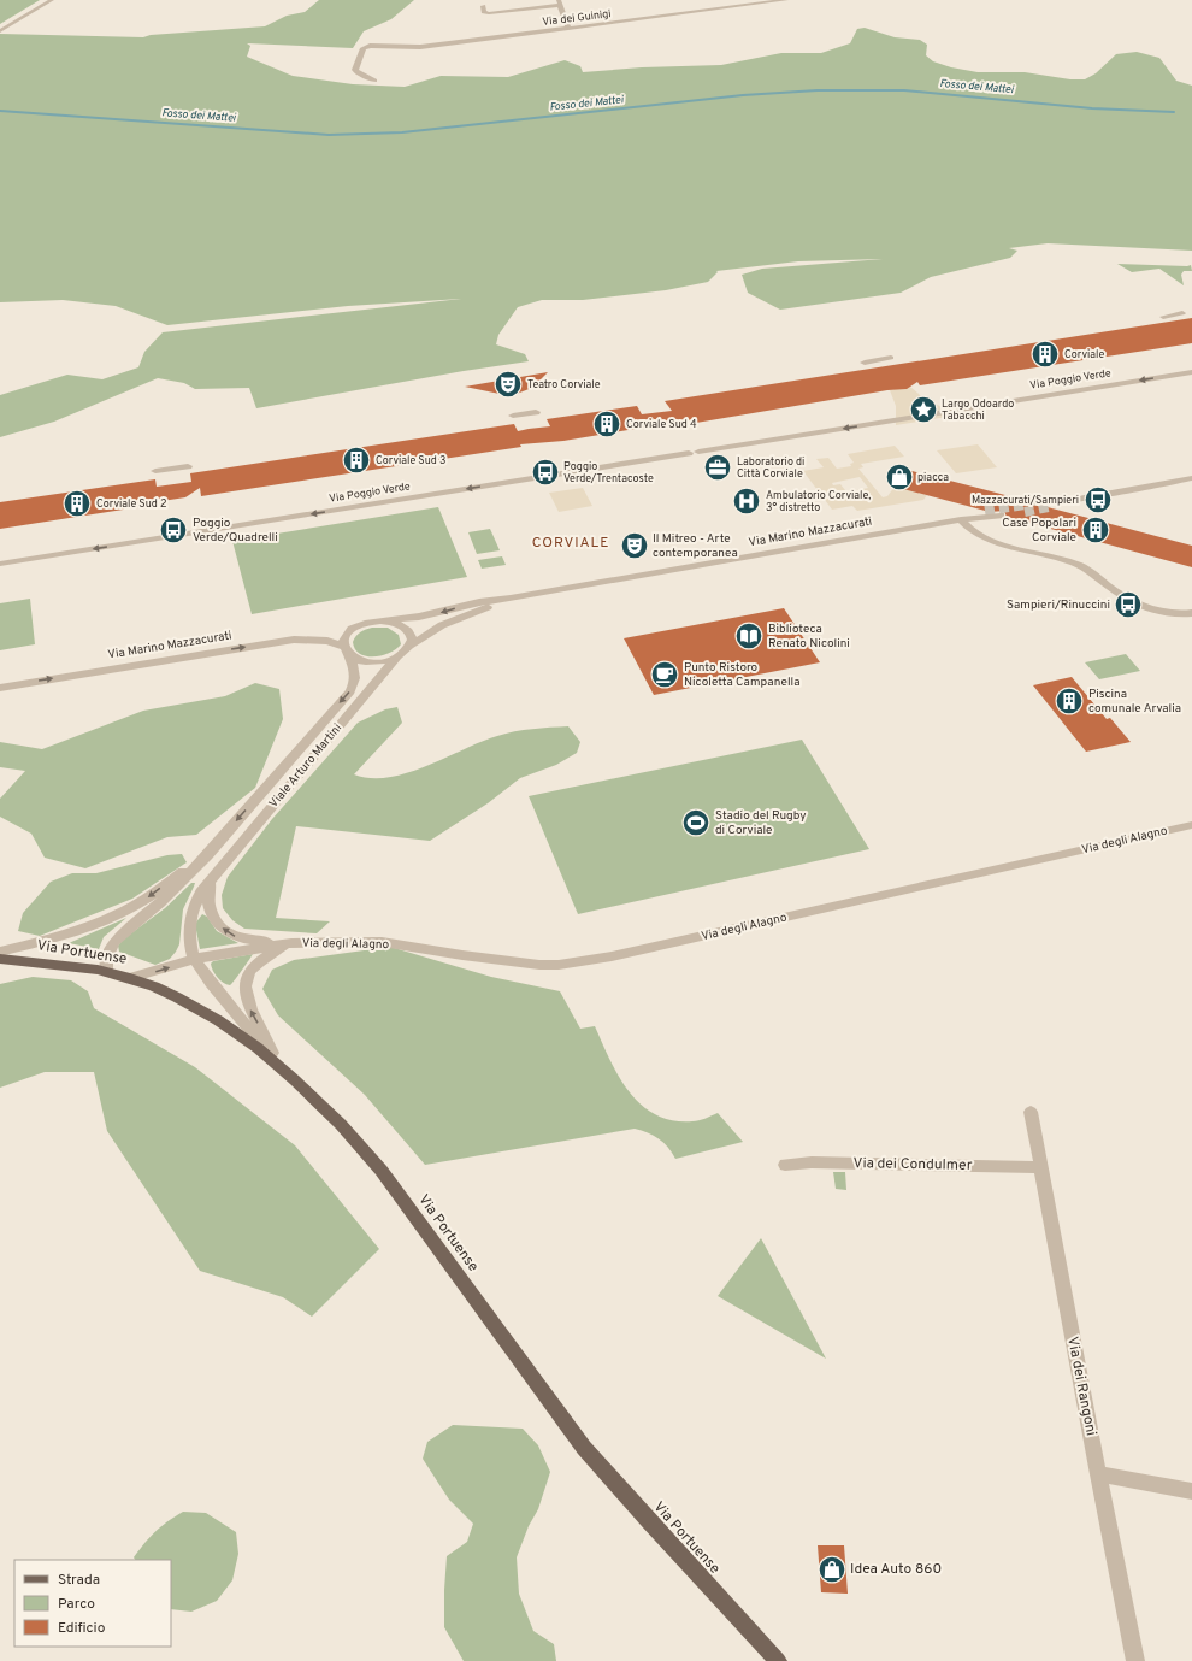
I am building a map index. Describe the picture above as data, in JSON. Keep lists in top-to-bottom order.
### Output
{
  "streets": {
    "main road": ["Via Portuense"],
    "street": [
      "Via dei Guinigi",
      "Via Poggio Verde",
      "Via Marino Mazzacurati",
      "Viale Arturo Martini",
      "Via degli Alagno",
      "Via dei Condulmer",
      "Via dei Rangoni"
    ]
  },
  "crossings": [
    ["Via Marino Mazzacurati", "Viale Arturo Martini"],
    ["Viale Arturo Martini", "Via degli Alagno"],
    ["Viale Arturo Martini", "Via Portuense"],
    ["Via degli Alagno", "Via Portuense"],
    ["Via dei Condulmer", "Via dei Rangoni"]
  ],
  "one_way": ["Via Poggio Verde"],
  "districts": ["CORVIALE"],
  "water": ["Fosso dei Mattei"],
  "places": {
    "building": [
      "Corviale",
      "Corviale Sud 4",
      "Corviale Sud 3",
      "Corviale Sud 2",
      "Case Popolari Corviale",
      "Piscina comunale Arvalia"
    ],
    "theatre": ["Teatro Corviale", "Il Mitreo - Arte contemporanea"],
    "place": ["Largo Odoardo Tabacchi"],
    "office": ["Laboratorio di Città Corviale"],
    "bus stop": [
      "Poggio Verde/Trentacoste",
      "Mazzacurati/Sampieri",
      "Poggio Verde/Quadrelli",
      "Sampieri/Rinuccini"
    ],
    "shop": ["piacca", "Idea Auto 860"],
    "hospital": ["Ambulatorio Corviale, 3° distretto"],
    "library": ["Biblioteca Renato Nicolini"],
    "cafe": ["Punto Ristoro Nicoletta Campanella"],
    "sports": ["Stadio del Rugby di Corviale"]
  },
  "legend": ["Strada", "Parco", "Edificio"]
}
